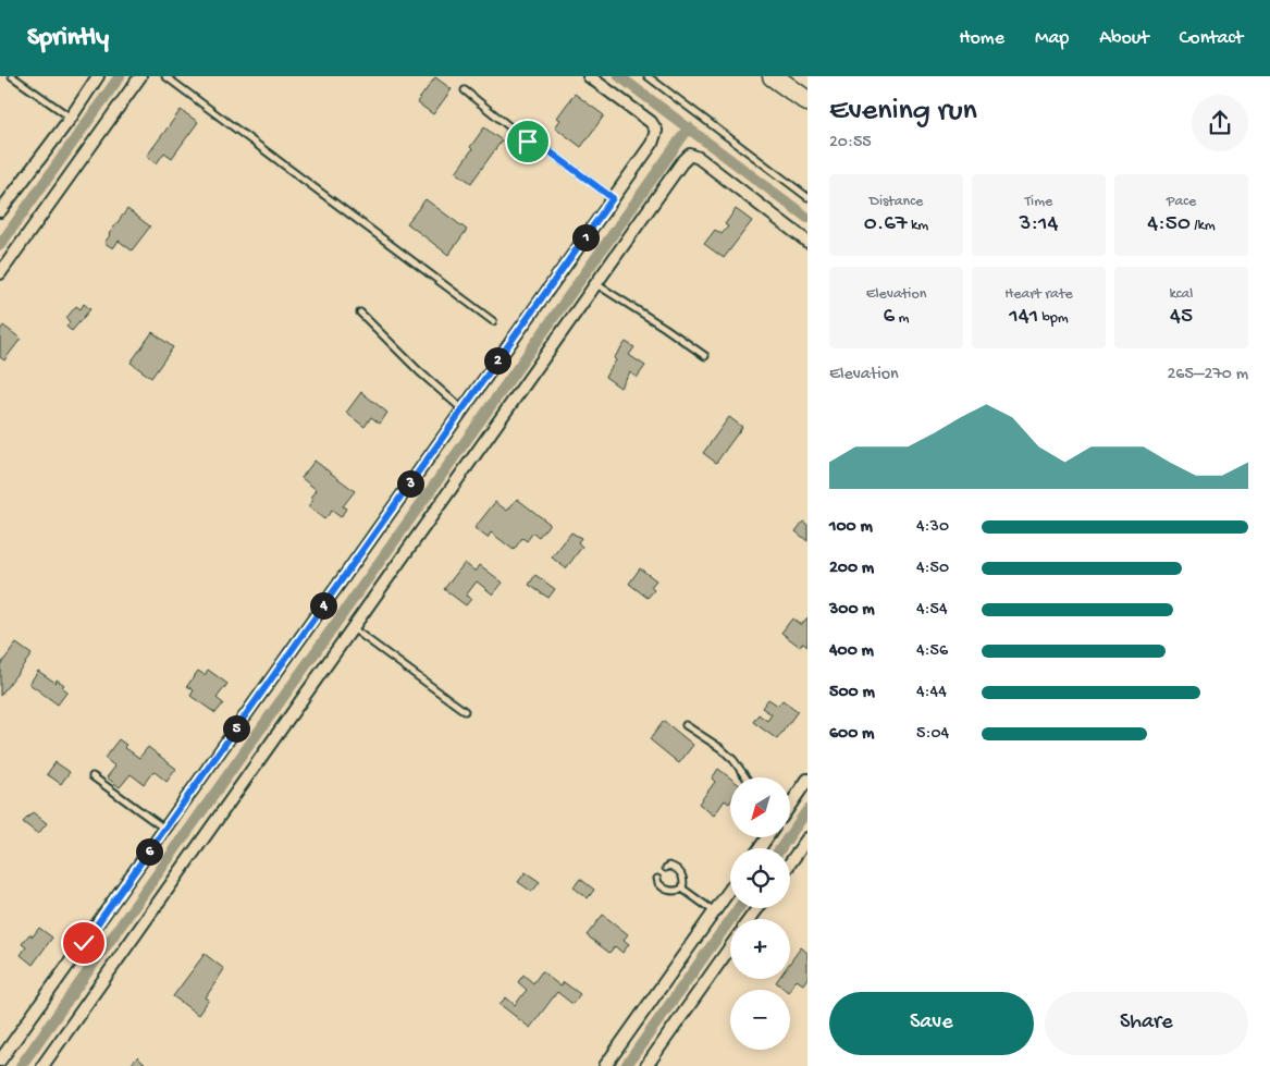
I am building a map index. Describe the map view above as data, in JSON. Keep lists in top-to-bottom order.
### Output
{
  "north": "bottom left",
  "page": {
    "header": "Sprintly",
    "nav": [
      "Home",
      "Map",
      "About",
      "Contact"
    ],
    "heading": ["Evening run", "20:55"],
    "stats": [
      ["Distance", "0.67 km"],
      ["Time", "3:14"],
      ["Pace", "4:50 /km"],
      ["Elevation", "6 m"],
      ["Heart rate", "141 bpm"],
      ["kcal", "45"]
    ],
    "pins": [
      "1",
      "2",
      "3",
      "4",
      "5",
      "6"
    ],
    "chart": ["Elevation", "265–270 m"],
    "list": [
      {
        "name": "100 m",
        "note": "4:30"
      },
      {
        "name": "200 m",
        "note": "4:50"
      },
      {
        "name": "300 m",
        "note": "4:54"
      },
      {
        "name": "400 m",
        "note": "4:56"
      },
      {
        "name": "500 m",
        "note": "4:44"
      },
      {
        "name": "600 m",
        "note": "5:04"
      }
    ],
    "map_buttons": ["+", "−"],
    "buttons": ["Save", "Share"]
  }
}
